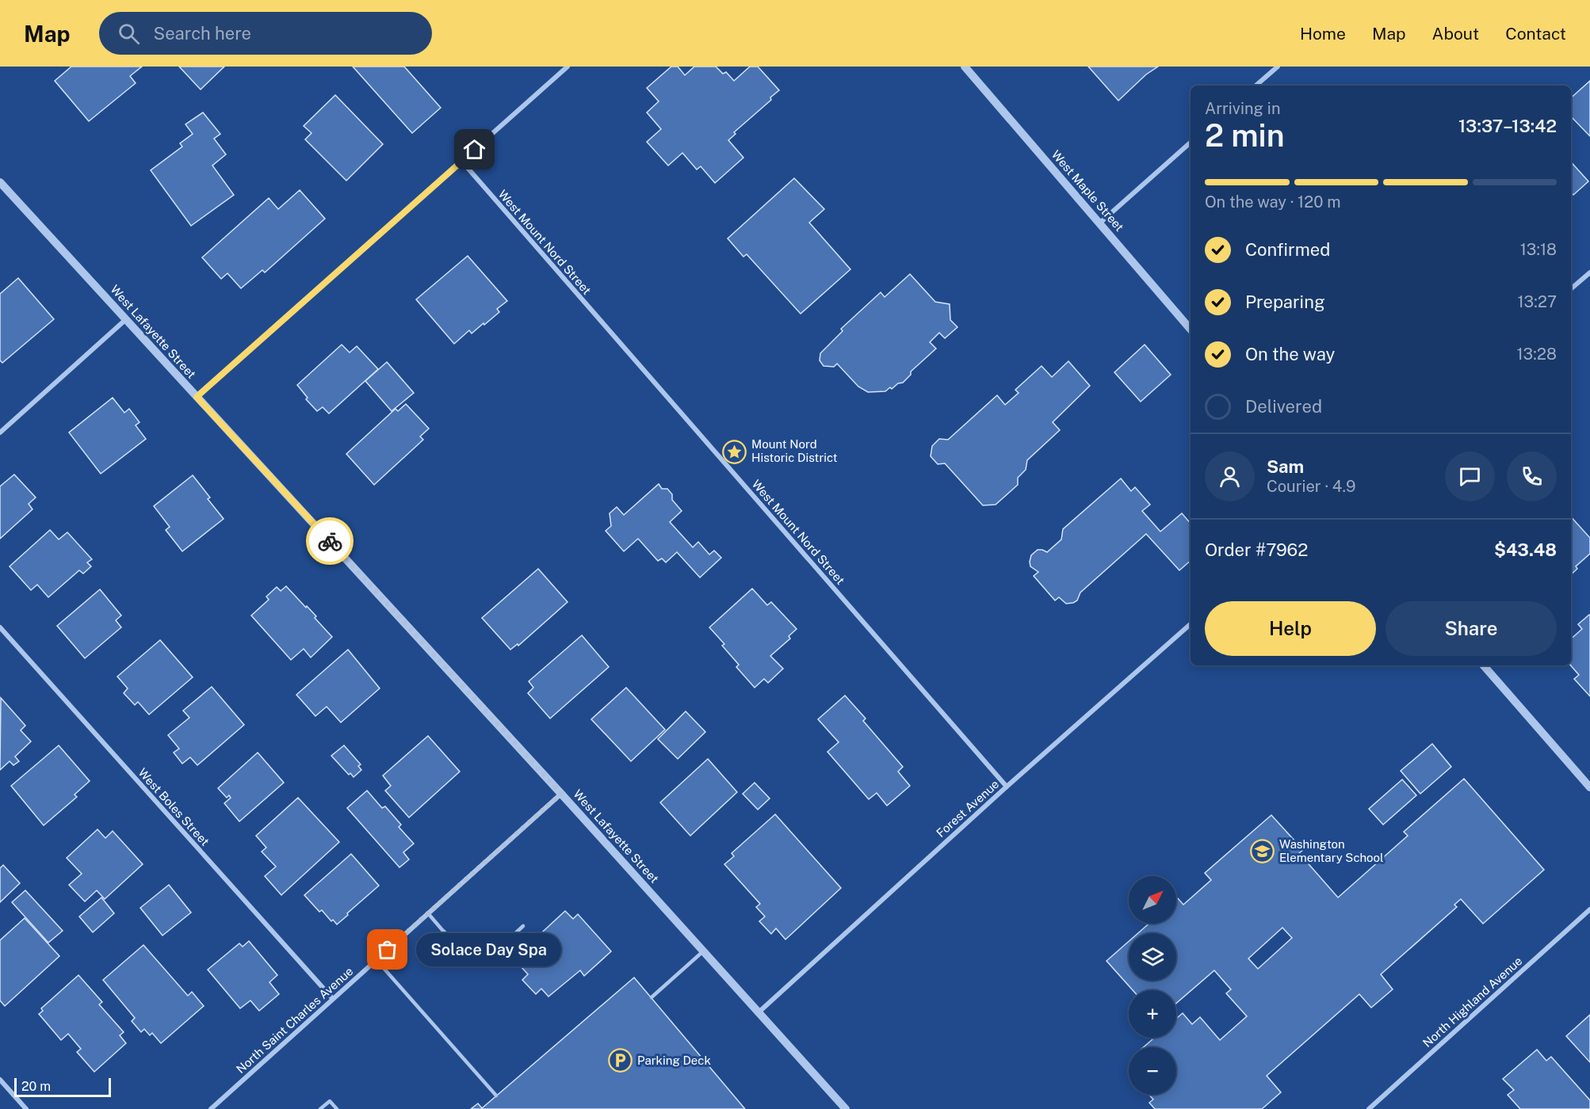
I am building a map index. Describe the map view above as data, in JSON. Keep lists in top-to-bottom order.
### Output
{
  "streets": {
    "street": [
      "West Maple Street",
      "West Mount Nord Street",
      "West Lafayette Street",
      "West Boles Street",
      "Forest Avenue",
      "North Highland Avenue",
      "North Saint Charles Avenue"
    ]
  },
  "crossings": [
    ["West Mount Nord Street", "Forest Avenue"],
    ["West Lafayette Street", "Forest Avenue"],
    ["West Lafayette Street", "North Saint Charles Avenue"],
    ["West Boles Street", "North Saint Charles Avenue"]
  ],
  "places": {
    "place": ["Mount Nord Historic District"],
    "school or university": ["Washington Elementary School"],
    "other": ["Solace Day Spa"],
    "parking": ["Parking Deck"]
  },
  "scale_bar": "20 m",
  "north": "top right",
  "page": {
    "header": "Map",
    "search": "Search here",
    "nav": [
      "Home",
      "Map",
      "About",
      "Contact"
    ],
    "heading": ["2 min", "Arriving in", "13:37–13:42"],
    "panel": [
      "Sam",
      "Courier · 4.9",
      "Order #7962",
      "$43.48"
    ],
    "bar": "On the way · 120 m",
    "list": [
      ["Confirmed", "13:18"],
      ["Preparing", "13:27"],
      ["On the way", "13:28"],
      "Delivered"
    ],
    "buttons": ["Help", "Share"],
    "map_buttons": ["+", "−"],
    "bubble": "Solace Day Spa",
    "scale": "20 m"
  }
}
